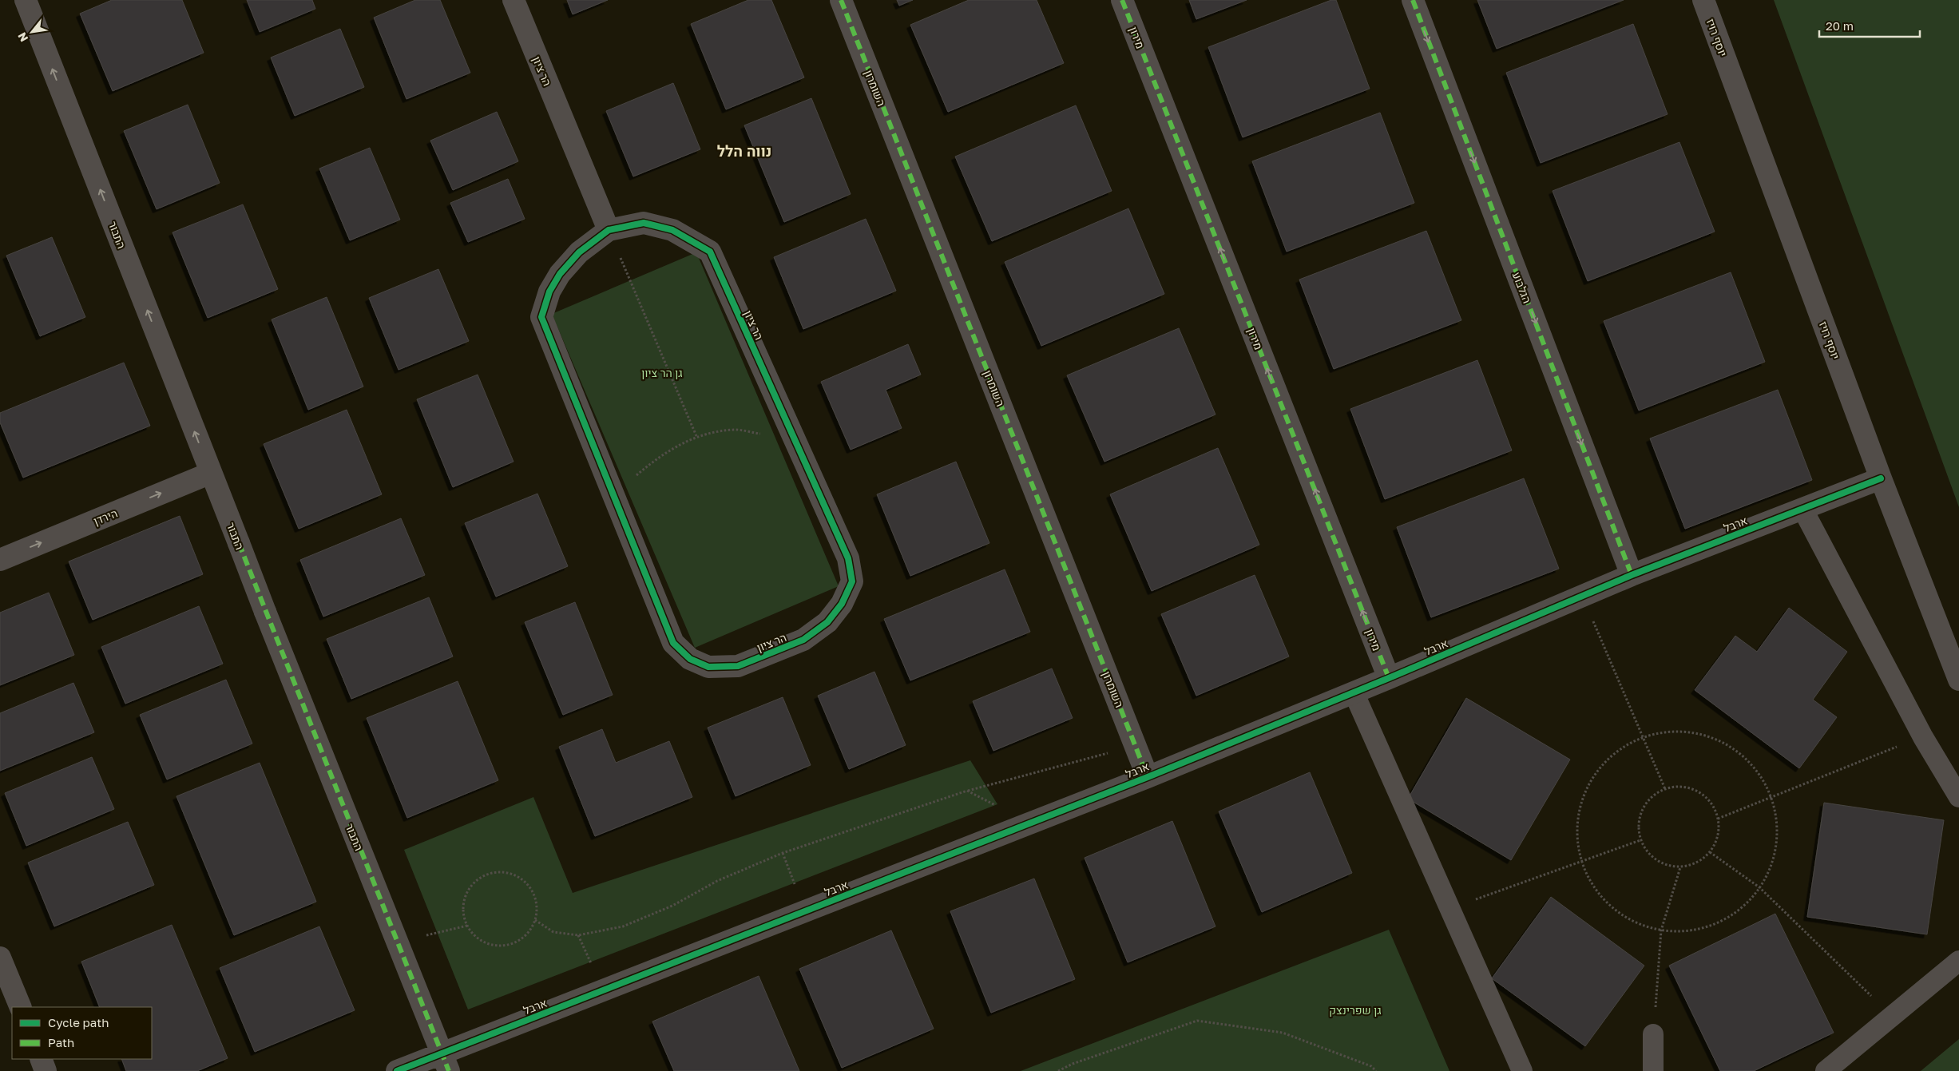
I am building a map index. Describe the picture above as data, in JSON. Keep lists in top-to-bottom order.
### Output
{
  "streets": {
    "street": [
      "מירון",
      "יוסף רויז",
      "הר ציון",
      "השומרון",
      "התבור",
      "הגלבוע",
      "הירדן",
      "ארבל"
    ]
  },
  "crossings": [
    ["מירון", "ארבל"],
    ["יוסף רויז", "ארבל"],
    ["השומרון", "ארבל"],
    ["התבור", "הירדן"],
    ["התבור", "ארבל"],
    ["הגלבוע", "ארבל"]
  ],
  "one_way": [
    "מירון",
    "התבור",
    "הגלבוע",
    "הירדן"
  ],
  "districts": ["נווה הלל"],
  "parks": ["גן הר ציון", "גן שפרינצק"],
  "legend": ["Cycle path", "Path"],
  "scale_bar": "20 m",
  "north": "bottom left"
}
